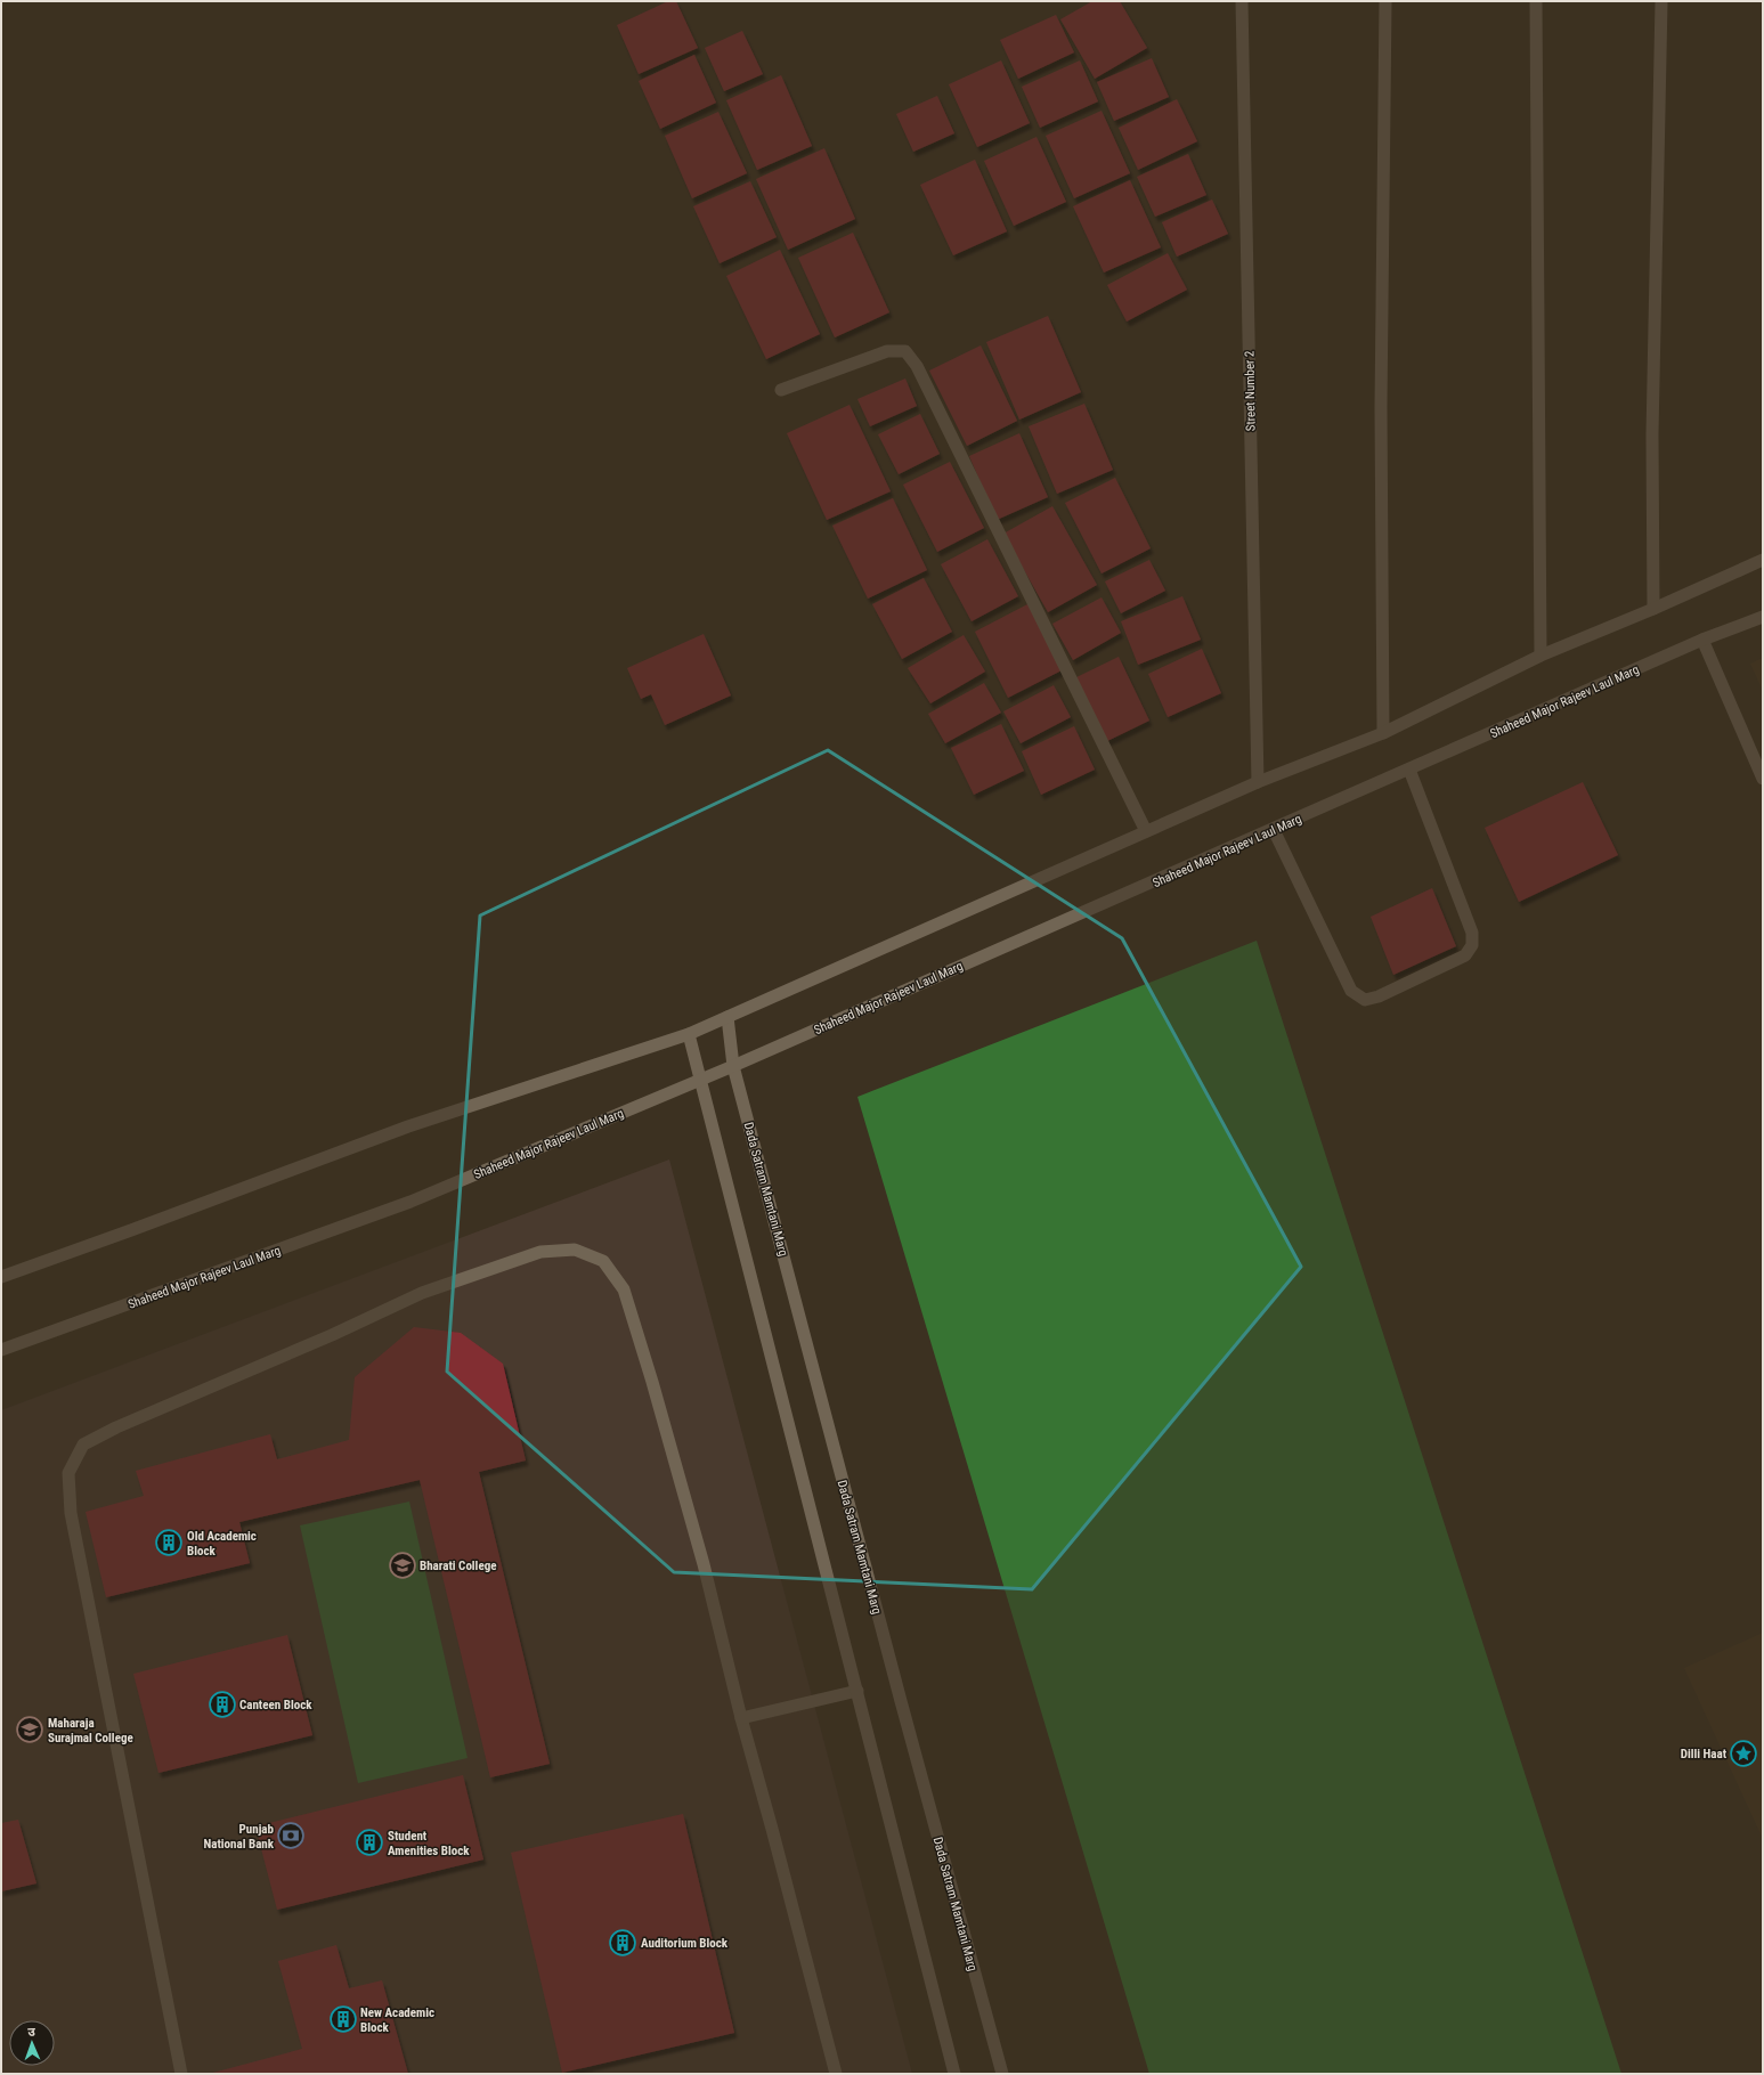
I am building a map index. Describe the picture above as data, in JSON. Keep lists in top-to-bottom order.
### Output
{
  "streets": {
    "street": ["Street Number 2", "Shaheed Major Rajeev Laul Marg", "Dada Satram Mamtani Marg"]
  },
  "crossings": [
    ["Shaheed Major Rajeev Laul Marg", "Dada Satram Mamtani Marg"]
  ],
  "places": {
    "building": [
      "Old Academic Block",
      "Canteen Block",
      "Student Amenities Block",
      "Auditorium Block",
      "New Academic Block"
    ],
    "school or university": ["Bharati College", "Maharaja Surajmal College"],
    "place": ["Dilli Haat"],
    "bank": ["Punjab National Bank"]
  },
  "north": "top"
}
